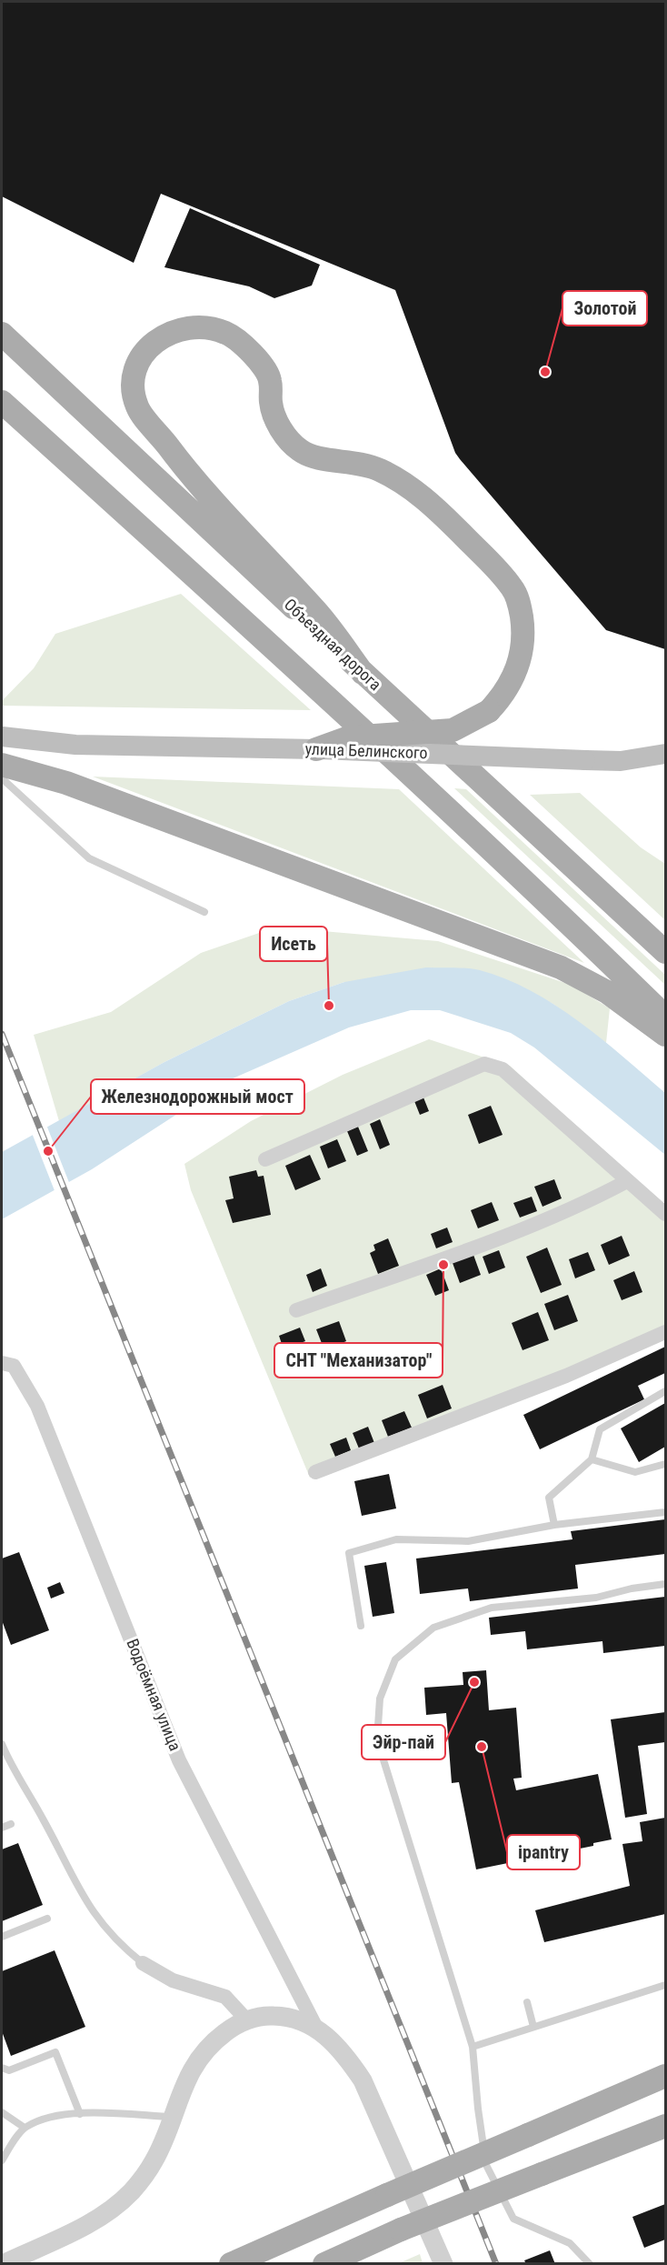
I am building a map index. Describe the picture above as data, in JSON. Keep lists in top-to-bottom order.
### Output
{
  "streets": {
    "main road": ["Объездная дорога", "улица Белинского"],
    "street": ["Водоёмная улица"]
  },
  "places": [
    "Золотой",
    "Исеть",
    "Железнодорожный мост",
    "СНТ \"Механизатор\"",
    "Эйр-пай",
    "ipantry"
  ]
}
